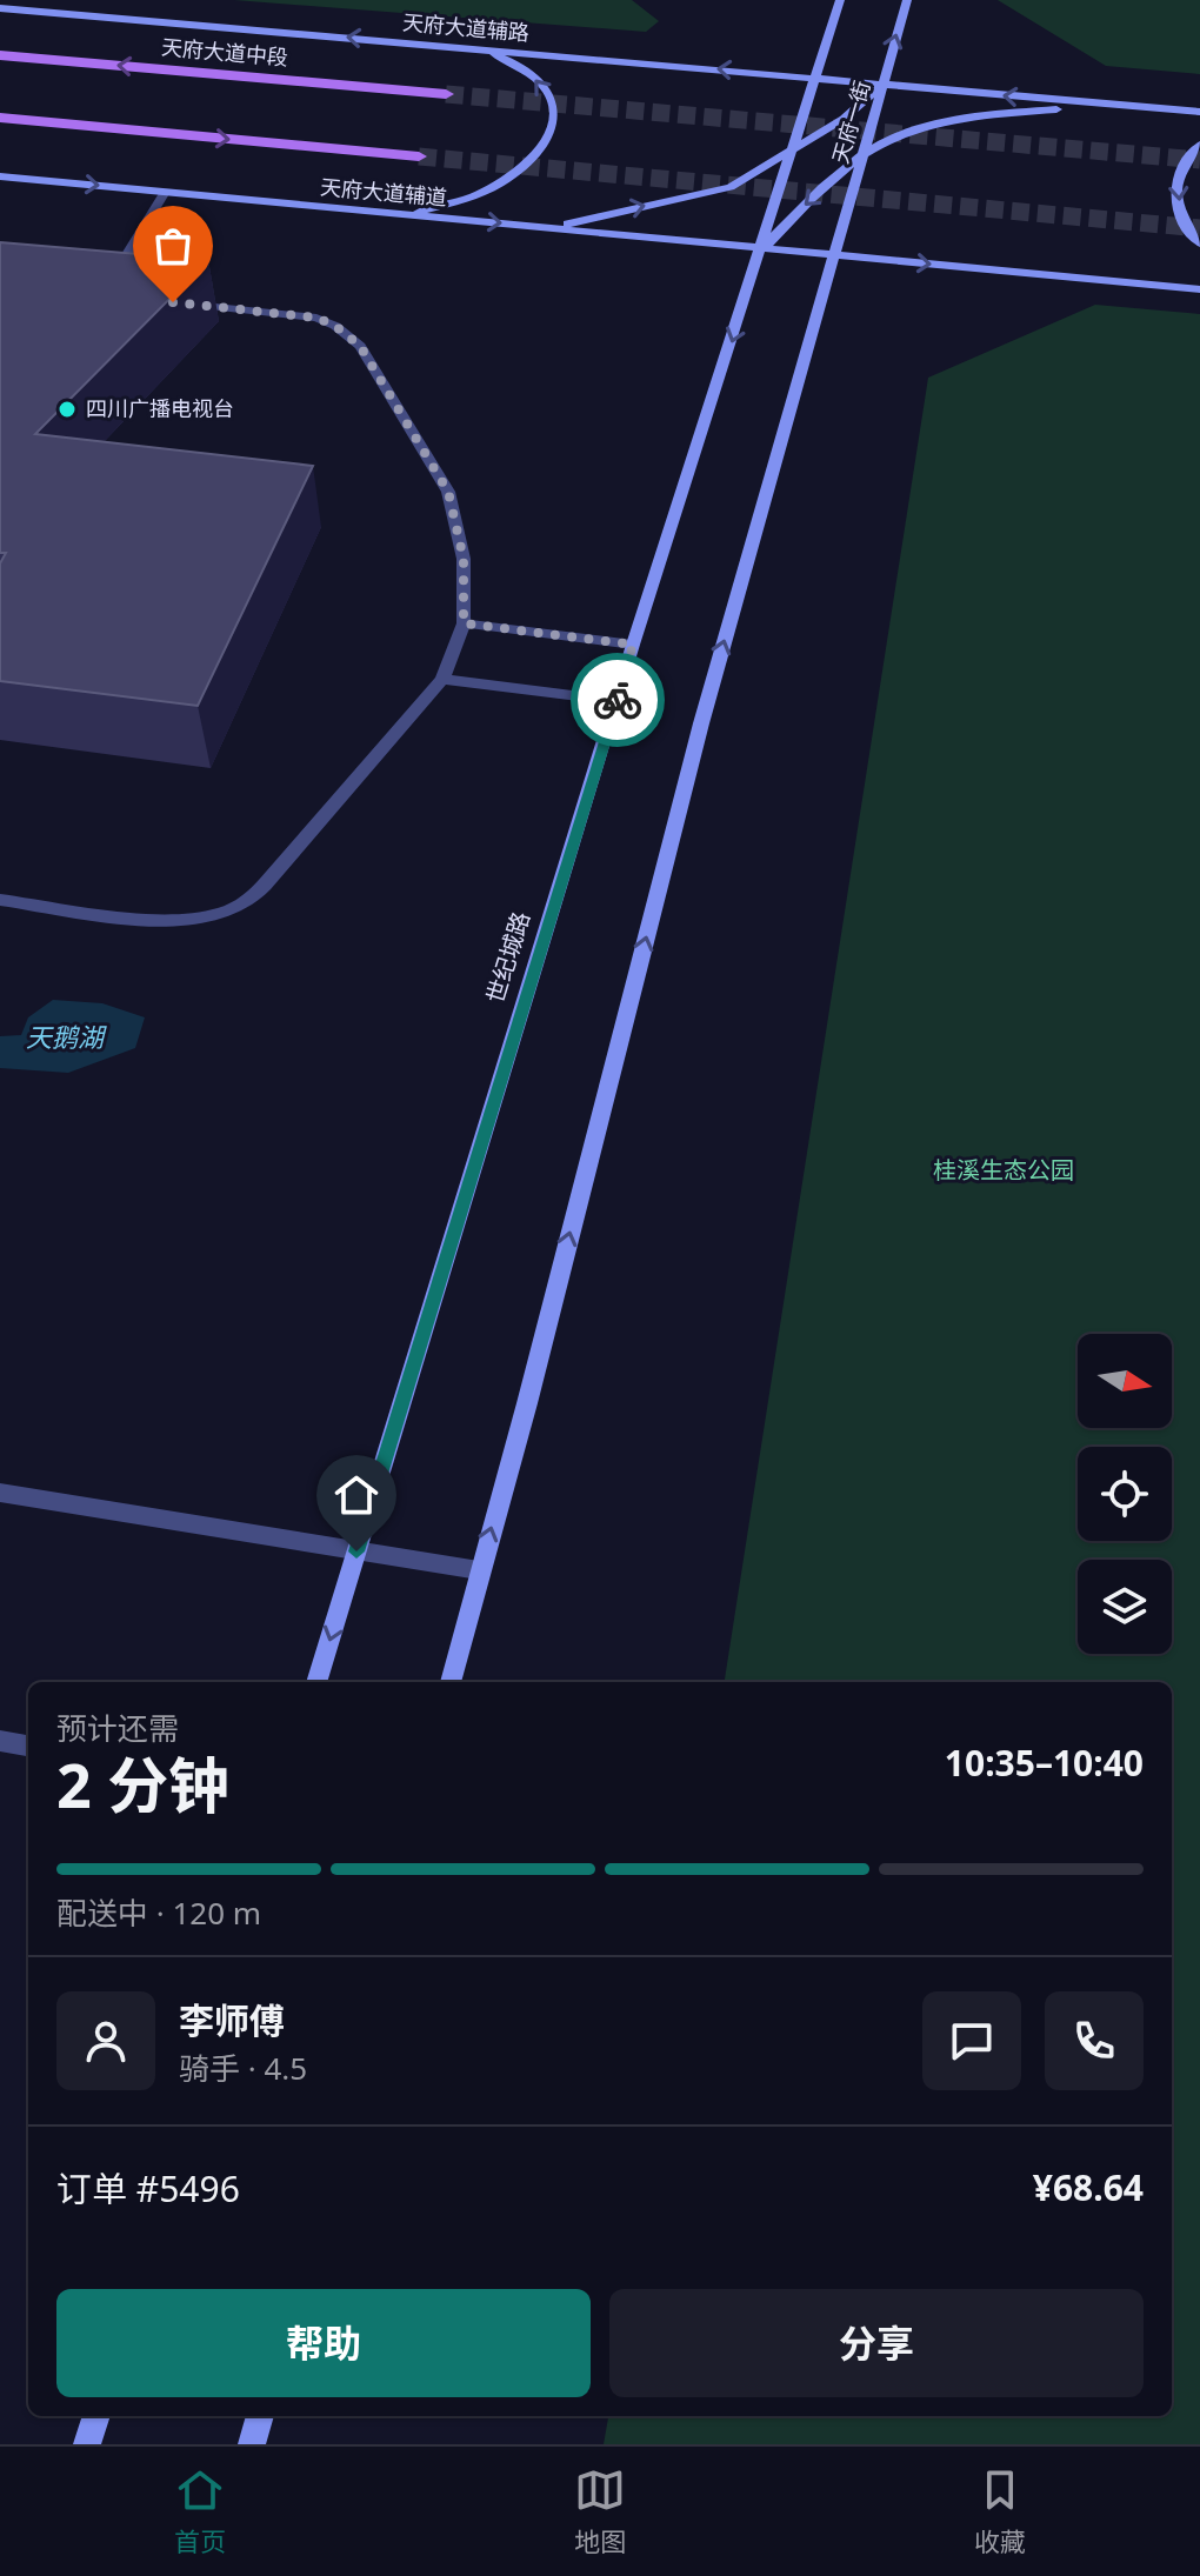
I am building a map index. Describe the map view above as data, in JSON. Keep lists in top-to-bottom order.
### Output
{
  "streets": {
    "main road": ["天府大道中段"],
    "street": [
      "天府大道辅路",
      "天府一街",
      "天府大道辅道",
      "世纪城路"
    ]
  },
  "crossings": [
    ["天府大道辅路", "天府一街"],
    ["天府一街", "天府大道辅道"],
    ["天府一街", "世纪城路"],
    ["天府大道辅道", "世纪城路"]
  ],
  "one_way": ["天府大道辅道"],
  "water": ["天鹅湖"],
  "parks": ["桂溪生态公园"],
  "places": ["四川广播电视台"],
  "north": "right",
  "page": {
    "heading": ["2 分钟", "预计还需", "10:35–10:40"],
    "panel": [
      "李师傅",
      "骑手 · 4.5",
      "订单 #5496",
      "¥68.64"
    ],
    "bar": "配送中 · 120 m",
    "buttons": ["帮助", "分享"],
    "tabs": ["首页", "地图", "收藏"]
  }
}
